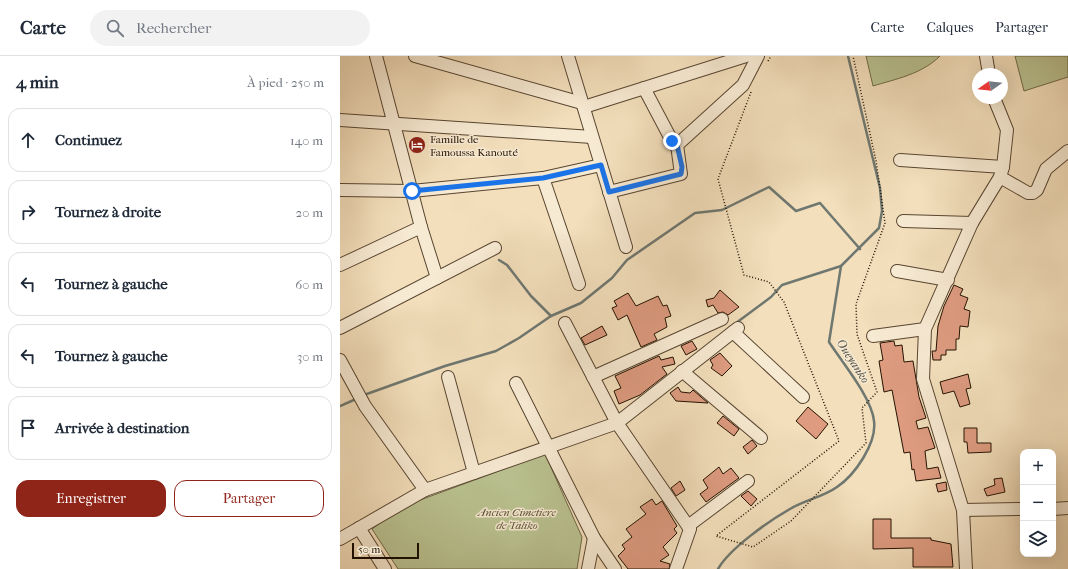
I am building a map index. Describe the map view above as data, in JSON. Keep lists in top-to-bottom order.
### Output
{
  "water": ["Oueyanko"],
  "parks": ["Ancien Cimetiere de Taliko"],
  "places": {
    "hotel": ["Famille de Famoussa Kanouté"]
  },
  "scale_bar": "50 m",
  "north": "left",
  "page": {
    "header": "Carte",
    "search": "Rechercher",
    "nav": ["Carte", "Calques", "Partager"],
    "heading": ["4 min", "À pied · 250 m"],
    "list": [
      ["Continuez", "140 m"],
      ["Tournez à droite", "20 m"],
      ["Tournez à gauche", "60 m"],
      ["Tournez à gauche", "30 m"],
      "Arrivée à destination"
    ],
    "map_buttons": ["+", "−"],
    "buttons": ["Enregistrer", "Partager"],
    "scale": "50 m"
  }
}
